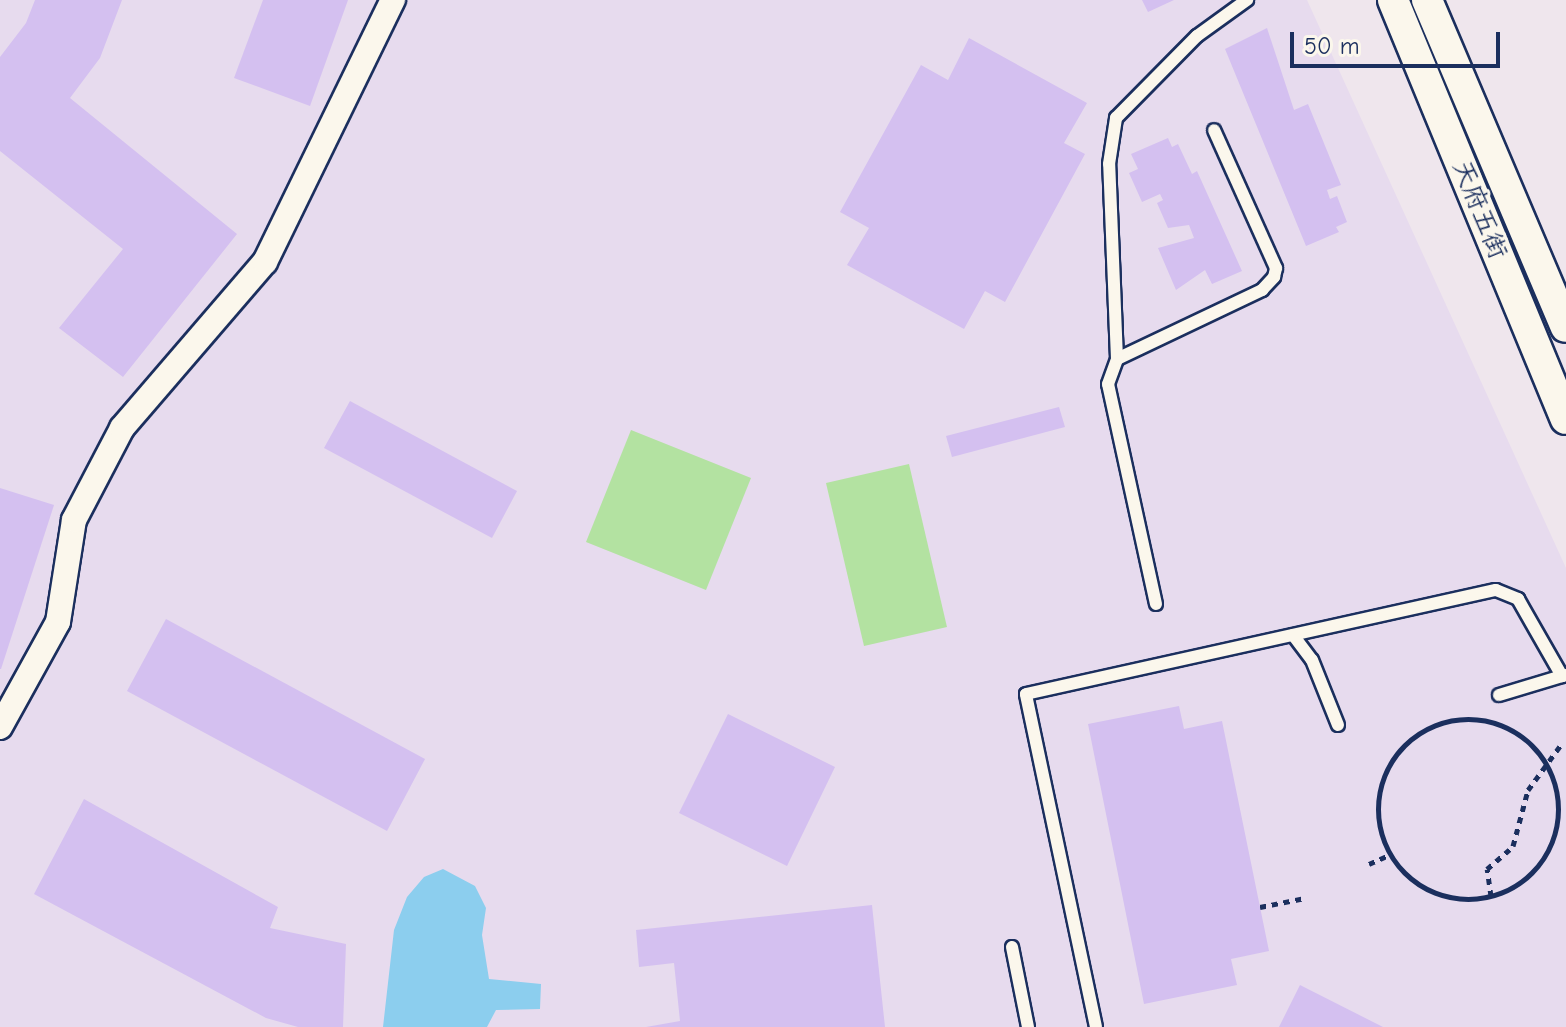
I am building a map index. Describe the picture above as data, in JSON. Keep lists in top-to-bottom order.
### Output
{
  "streets": {
    "street": ["天府五街"]
  },
  "scale_bar": "50 m"
}
